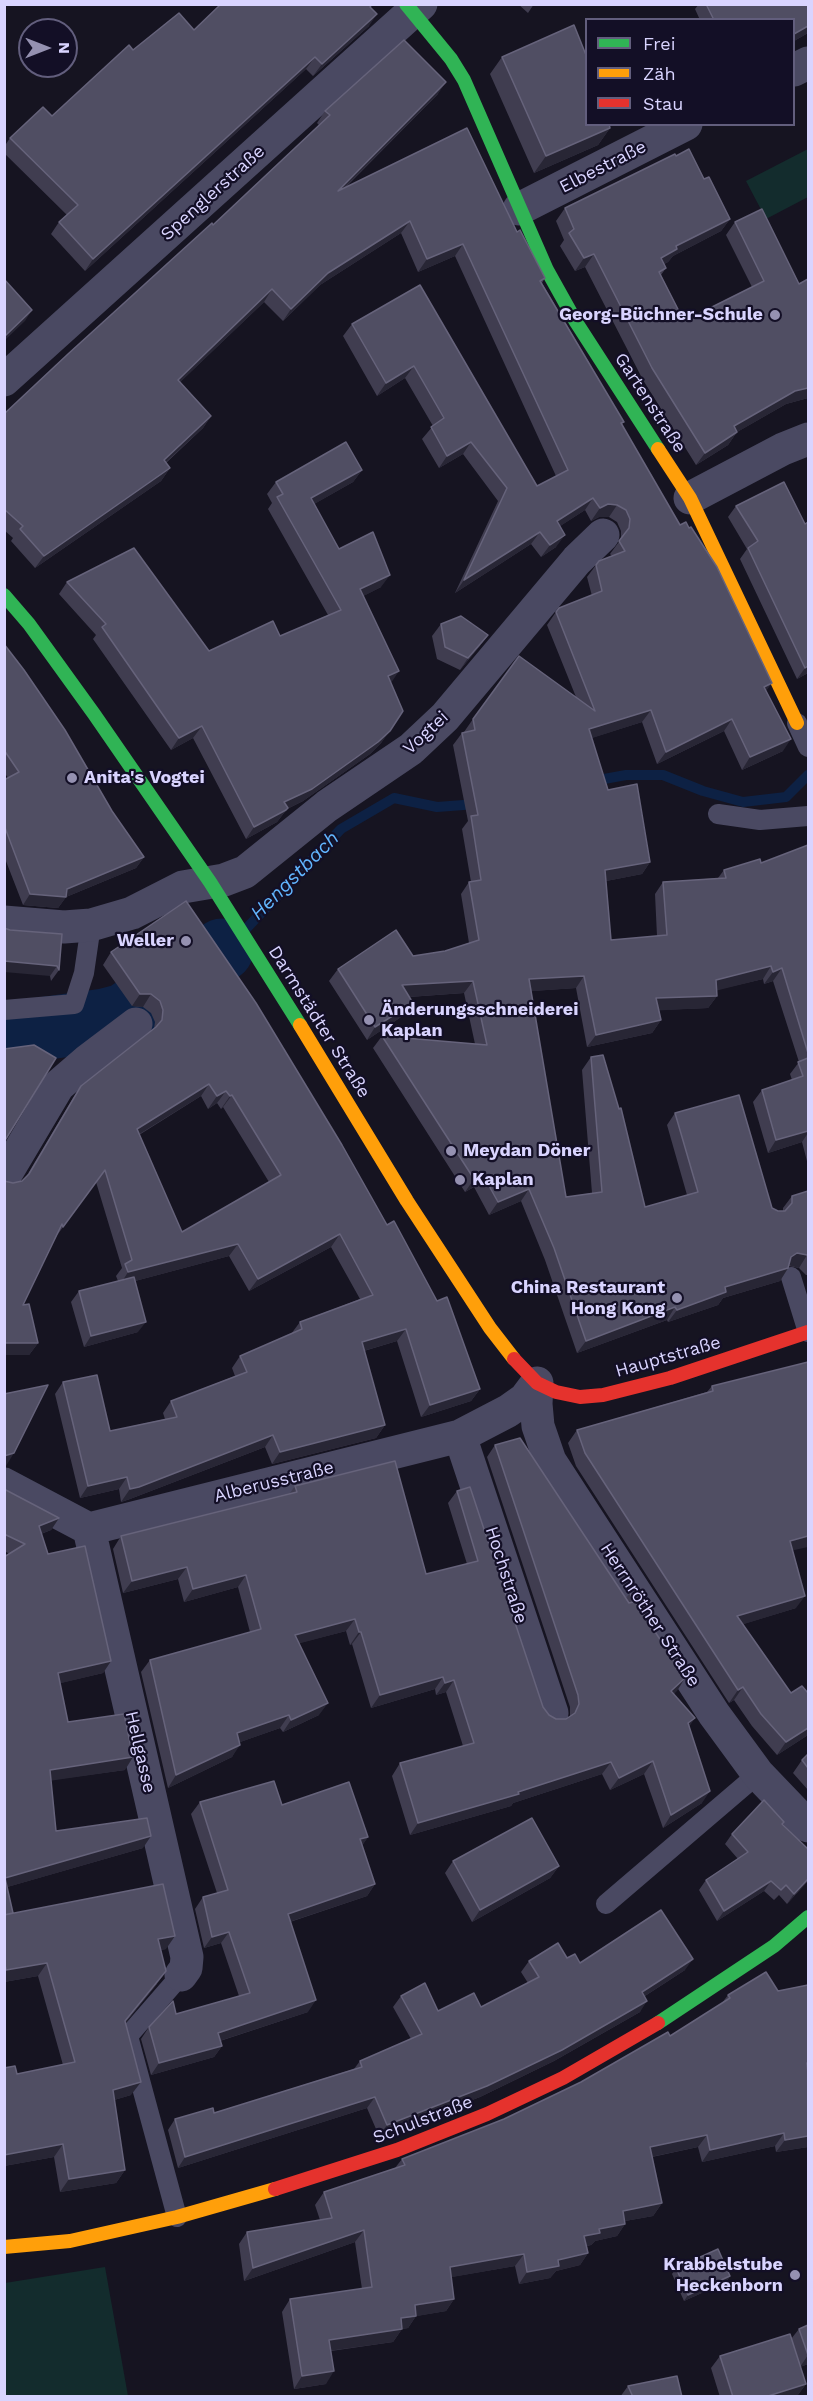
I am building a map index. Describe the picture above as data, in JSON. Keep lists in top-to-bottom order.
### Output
{
  "streets": {
    "street": [
      "Elbestraße",
      "Spenglerstraße",
      "Gartenstraße",
      "Vogtei",
      "Darmstädter Straße",
      "Hauptstraße",
      "Alberusstraße",
      "Hochstraße",
      "Herrnröther Straße",
      "Hellgasse",
      "Schulstraße"
    ]
  },
  "crossings": [
    ["Elbestraße", "Gartenstraße"],
    ["Spenglerstraße", "Gartenstraße"],
    ["Vogtei", "Darmstädter Straße"],
    ["Darmstädter Straße", "Hauptstraße"],
    ["Darmstädter Straße", "Alberusstraße"],
    ["Darmstädter Straße", "Herrnröther Straße"],
    ["Hauptstraße", "Alberusstraße"],
    ["Hauptstraße", "Herrnröther Straße"],
    ["Alberusstraße", "Hochstraße"],
    ["Alberusstraße", "Herrnröther Straße"],
    ["Alberusstraße", "Hellgasse"]
  ],
  "water": ["Hengstbach"],
  "places": [
    "Georg-Büchner-Schule",
    "Anita's Vogtei",
    "Weller",
    "Änderungsschneiderei Kaplan",
    "Meydan Döner",
    "Kaplan",
    "China Restaurant Hong Kong",
    "Krabbelstube Heckenborn"
  ],
  "legend": ["Frei", "Zäh", "Stau"],
  "north": "right"
}
